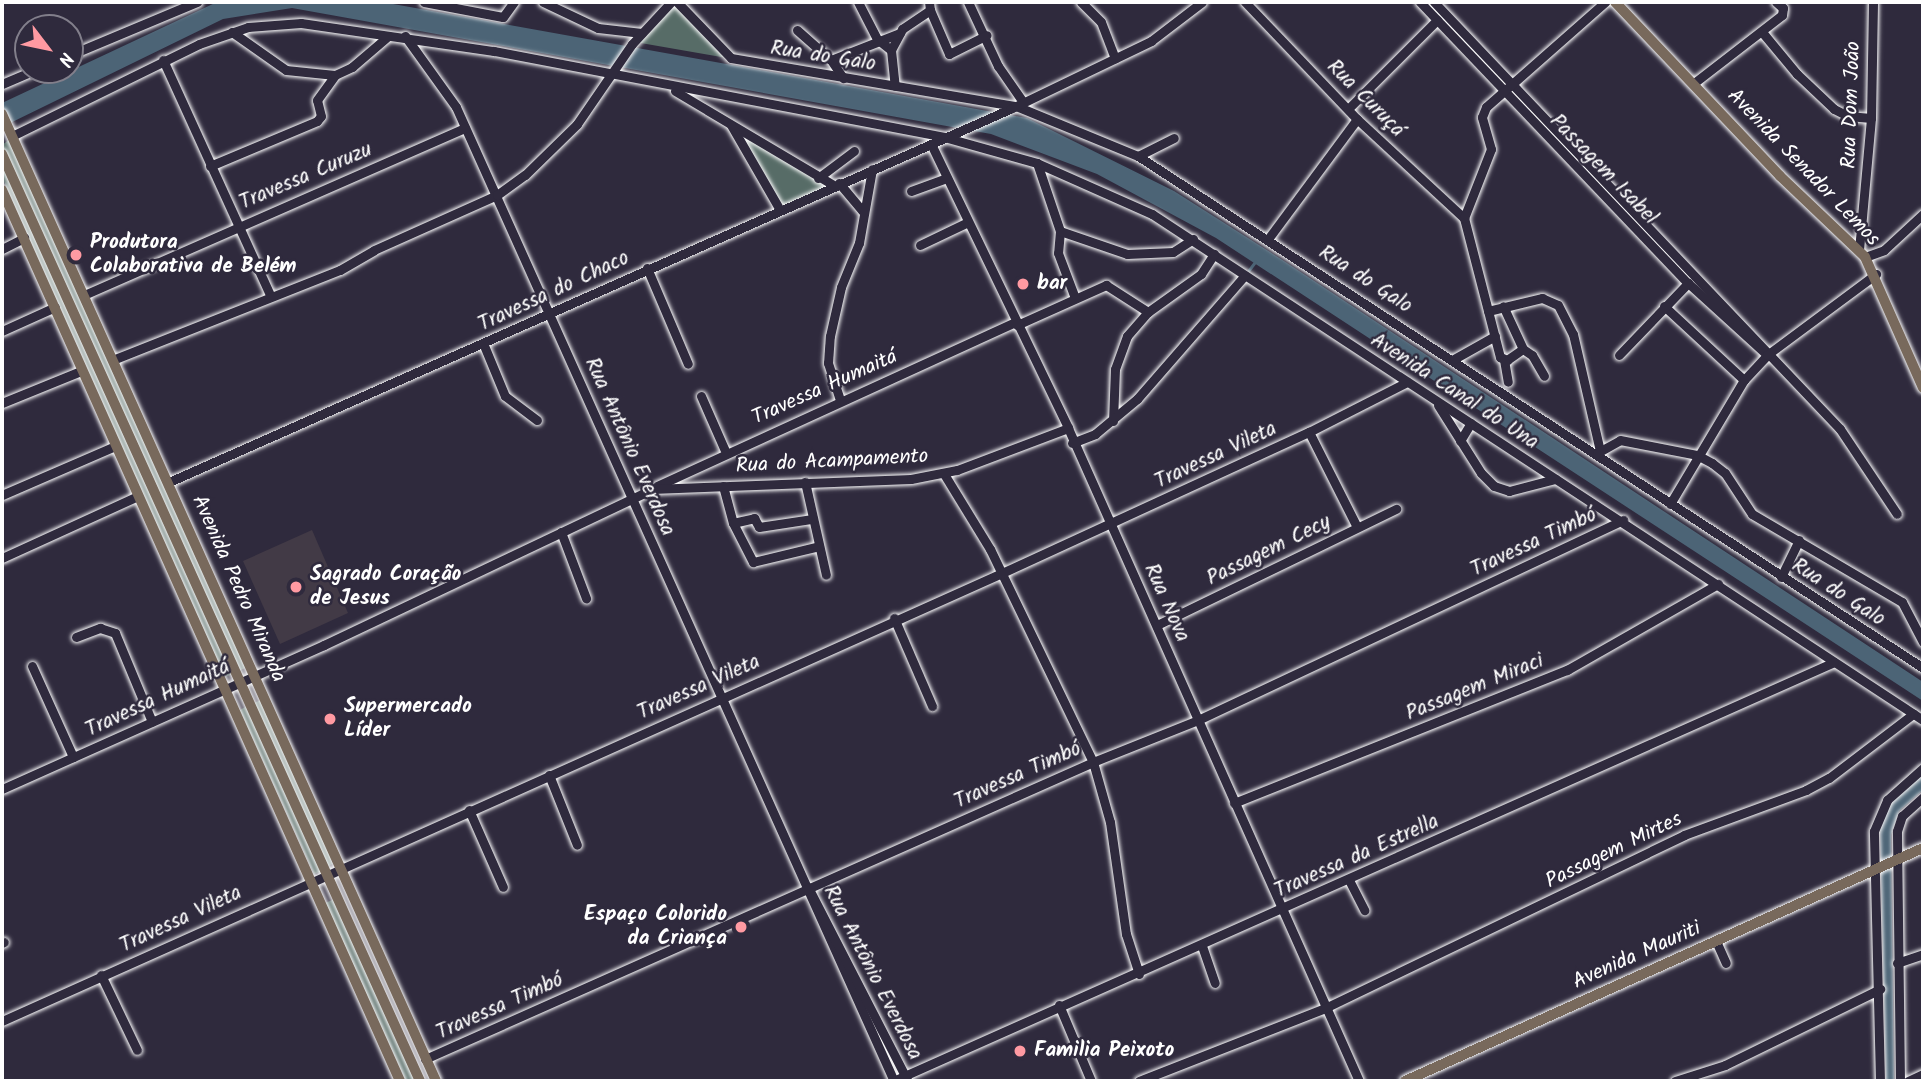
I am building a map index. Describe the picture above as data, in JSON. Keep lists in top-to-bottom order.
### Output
{
  "streets": {
    "main road": ["Avenida Senador Lemos", "Avenida Pedro Miranda", "Avenida Mauriti"],
    "street": [
      "Rua do Galo",
      "Rua Curuçá",
      "Rua Dom João",
      "Passagem Isabel",
      "Travessa Curuzu",
      "Travessa do Chaco",
      "Travessa Humaitá",
      "Avenida Canal do Una",
      "Rua Antônio Everdosa",
      "Travessa Vileta",
      "Rua do Acampamento",
      "Travessa Timbó",
      "Passagem Cecy",
      "Rua Nova",
      "Passagem Miraci",
      "Passagem Mirtes",
      "Travessa da Estrella"
    ]
  },
  "crossings": [
    ["Rua do Galo", "Travessa do Chaco"],
    ["Rua Dom João", "Avenida Senador Lemos"],
    ["Travessa Curuzu", "Rua Antônio Everdosa"],
    ["Travessa Curuzu", "Avenida Pedro Miranda"],
    ["Travessa do Chaco", "Avenida Canal do Una"],
    ["Travessa do Chaco", "Rua Antônio Everdosa"],
    ["Travessa do Chaco", "Avenida Pedro Miranda"],
    ["Travessa do Chaco", "Rua Nova"],
    ["Travessa Humaitá", "Rua Antônio Everdosa"],
    ["Travessa Humaitá", "Rua do Acampamento"],
    ["Travessa Humaitá", "Avenida Pedro Miranda"],
    ["Travessa Humaitá", "Rua Nova"],
    ["Avenida Canal do Una", "Travessa Vileta"],
    ["Avenida Canal do Una", "Travessa Timbó"],
    ["Avenida Canal do Una", "Passagem Miraci"],
    ["Avenida Canal do Una", "Passagem Mirtes"],
    ["Avenida Canal do Una", "Travessa da Estrella"],
    ["Rua Antônio Everdosa", "Travessa Vileta"],
    ["Rua Antônio Everdosa", "Rua do Acampamento"],
    ["Rua Antônio Everdosa", "Travessa Timbó"],
    ["Rua Antônio Everdosa", "Travessa da Estrella"],
    ["Travessa Vileta", "Avenida Pedro Miranda"],
    ["Travessa Vileta", "Rua Nova"],
    ["Rua do Acampamento", "Rua Nova"],
    ["Travessa Timbó", "Avenida Pedro Miranda"],
    ["Travessa Timbó", "Rua Nova"],
    ["Passagem Cecy", "Rua Nova"],
    ["Rua Nova", "Passagem Miraci"],
    ["Rua Nova", "Passagem Mirtes"],
    ["Rua Nova", "Travessa da Estrella"]
  ],
  "places": [
    "Produtora Colaborativa de Belém",
    "bar",
    "Sagrado Coração de Jesus",
    "Supermercado Líder",
    "Espaço Colorido da Criança",
    "Familia Peixoto"
  ],
  "north": "bottom right"
}
